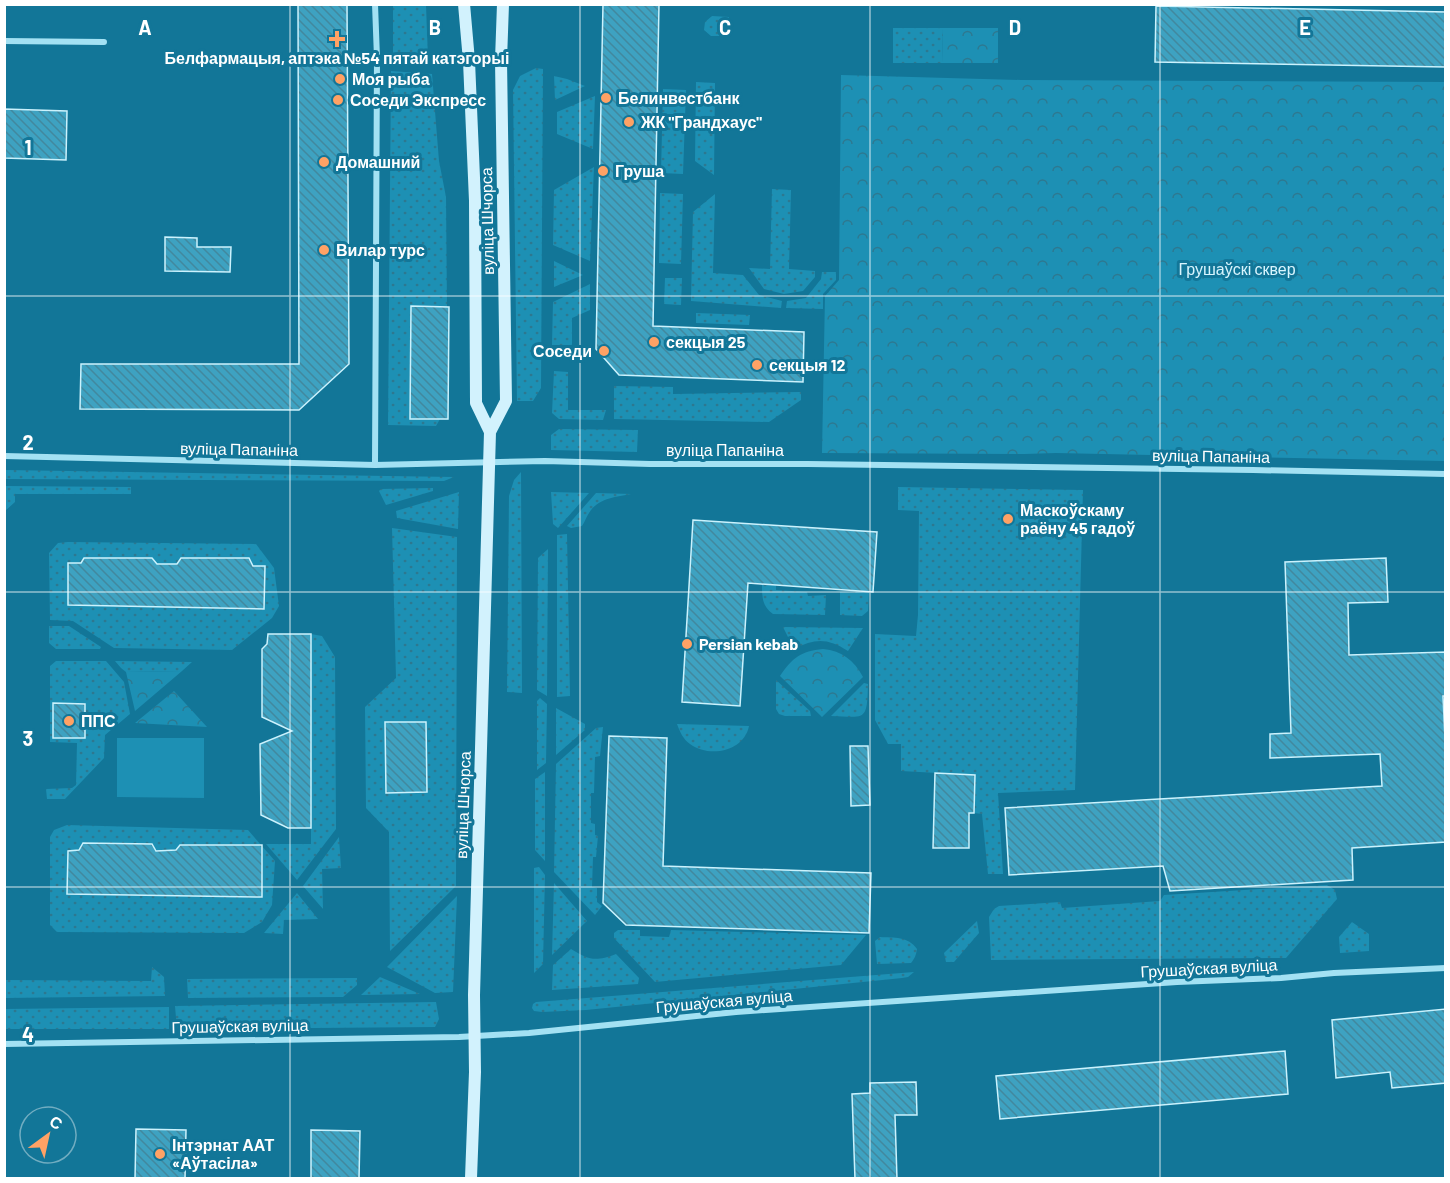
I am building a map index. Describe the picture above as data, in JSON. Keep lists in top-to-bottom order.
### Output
{
  "streets": {
    "main road": ["вуліца Шчорса"],
    "street": ["вуліца Папаніна", "Грушаўская вуліца"]
  },
  "crossings": [
    ["вуліца Шчорса", "вуліца Папаніна"],
    ["вуліца Шчорса", "Грушаўская вуліца"]
  ],
  "parks": ["Грушаўскі сквер"],
  "places": {
    "health": ["Белфармацыя, аптэка №54 пятай катэгорыі"],
    "other": [
      "Моя рыба",
      "Белинвестбанк",
      "Соседи Экспресс",
      "ЖК \"Грандхаус\"",
      "Домашний",
      "Груша",
      "Вилар турс",
      "секцыя 25",
      "Соседи",
      "секцыя 12",
      "Маскоўскаму раёну 45 гадоў",
      "Persian kebab",
      "ППС",
      "Інтэрнат ААТ «Аўтасіла»"
    ]
  },
  "north": "top right",
  "grid": {
    "columns": [
      "A",
      "B",
      "C",
      "D",
      "E"
    ],
    "rows": [
      "1",
      "2",
      "3",
      "4"
    ]
  }
}
